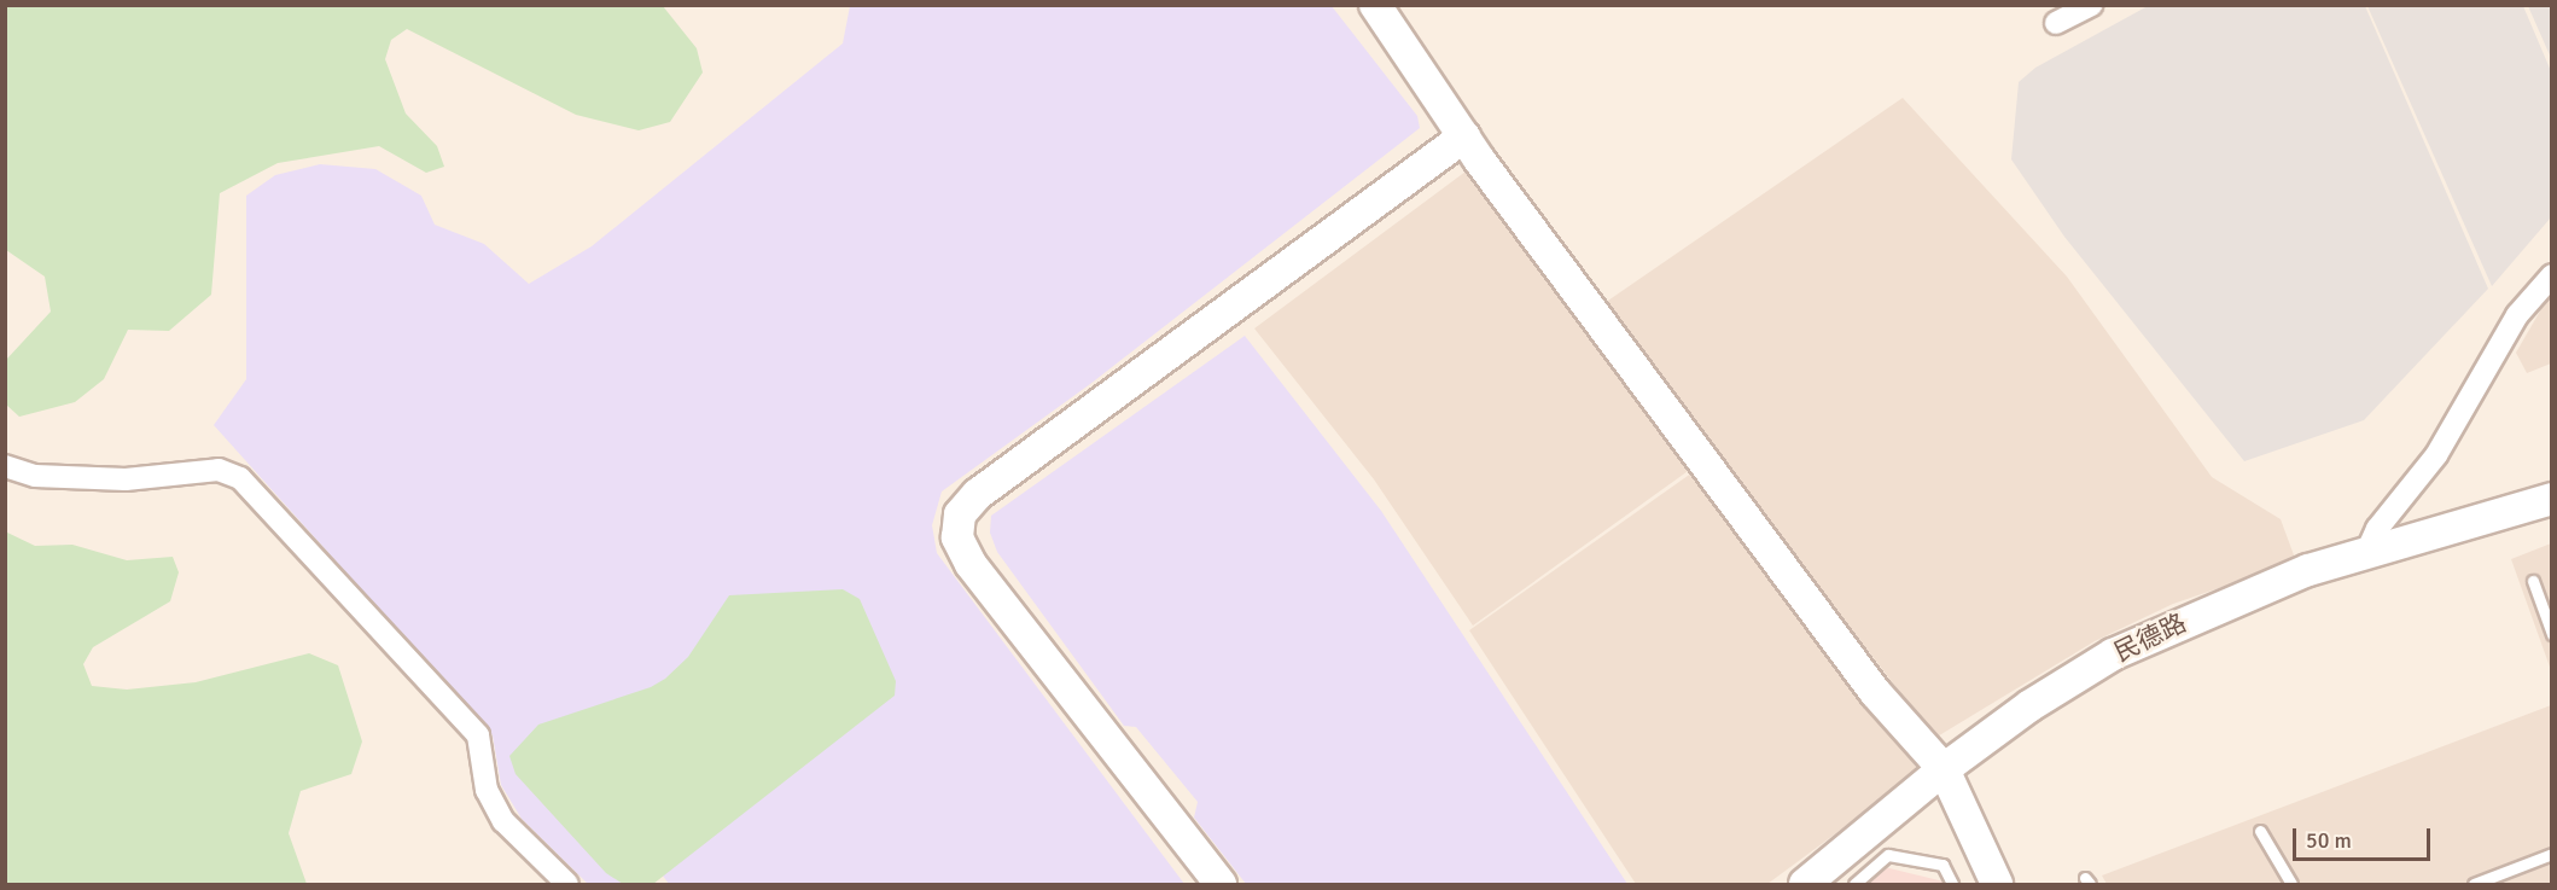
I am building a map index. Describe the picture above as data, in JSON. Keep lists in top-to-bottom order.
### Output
{
  "streets": {
    "street": ["民德路"]
  },
  "scale_bar": "50 m"
}
